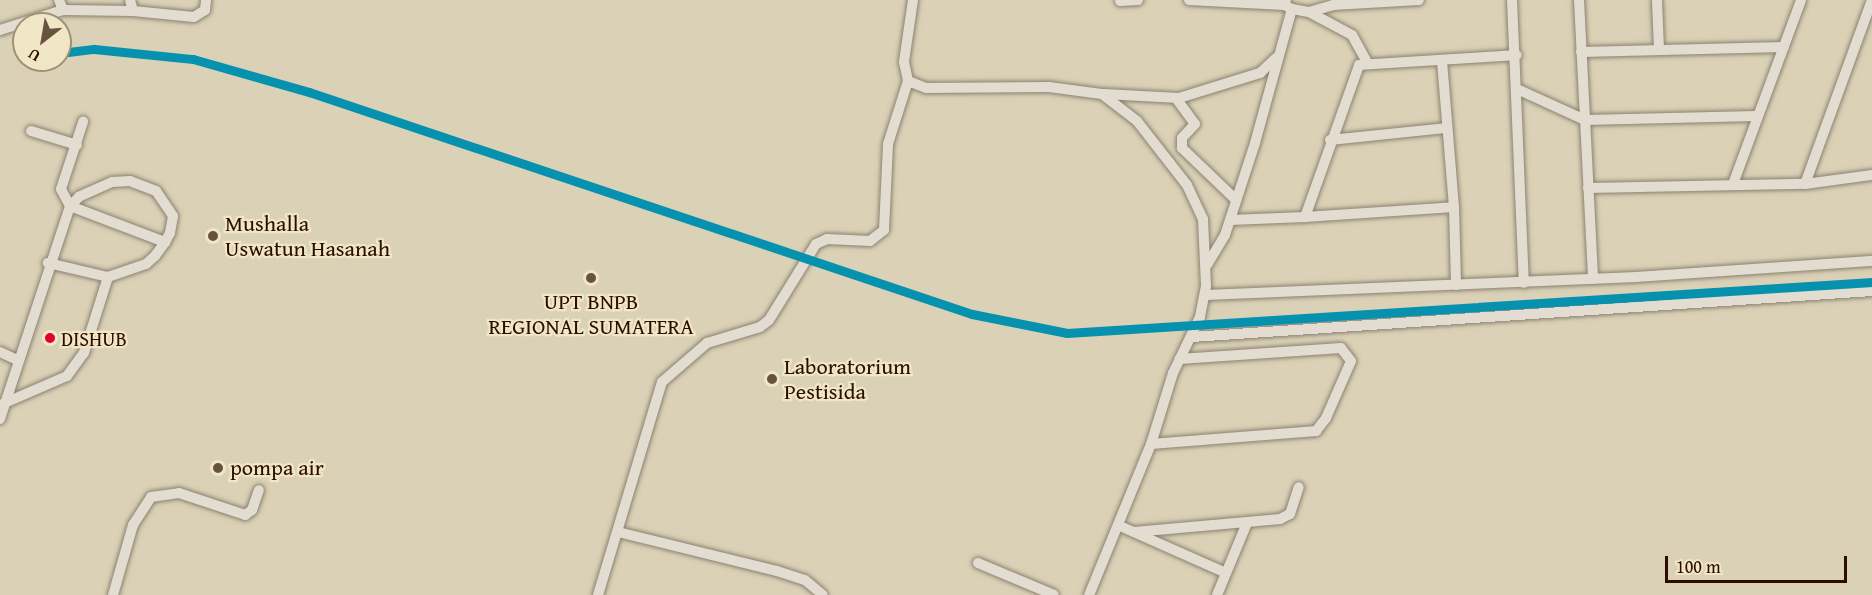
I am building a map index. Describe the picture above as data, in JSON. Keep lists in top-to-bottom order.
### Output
{
  "places": [
    "Mushalla Uswatun Hasanah",
    "UPT BNPB REGIONAL SUMATERA",
    "DISHUB",
    "Laboratorium Pestisida",
    "pompa air"
  ],
  "scale_bar": "100 m",
  "north": "bottom left"
}
